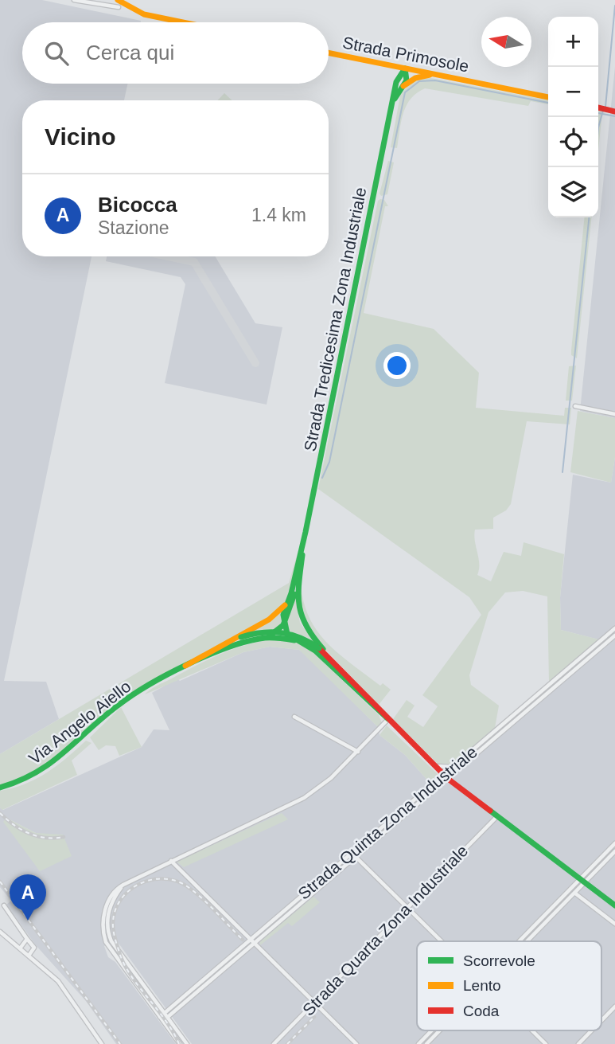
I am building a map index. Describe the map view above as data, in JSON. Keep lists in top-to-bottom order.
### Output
{
  "streets": {
    "main road": ["Strada Primosole", "Strada Tredicesima Zona Industriale", "Via Angelo Aiello"],
    "street": ["Strada Quinta Zona Industriale", "Strada Quarta Zona Industriale"]
  },
  "legend": ["Scorrevole", "Lento", "Coda"],
  "north": "left",
  "page": {
    "map_buttons": ["+", "−"],
    "search": "Cerca qui",
    "heading": "Vicino",
    "list": [
      {
        "mark": "A",
        "name": "Bicocca",
        "note": "Stazione",
        "value": "1.4 km"
      }
    ],
    "pins": "A"
  }
}
